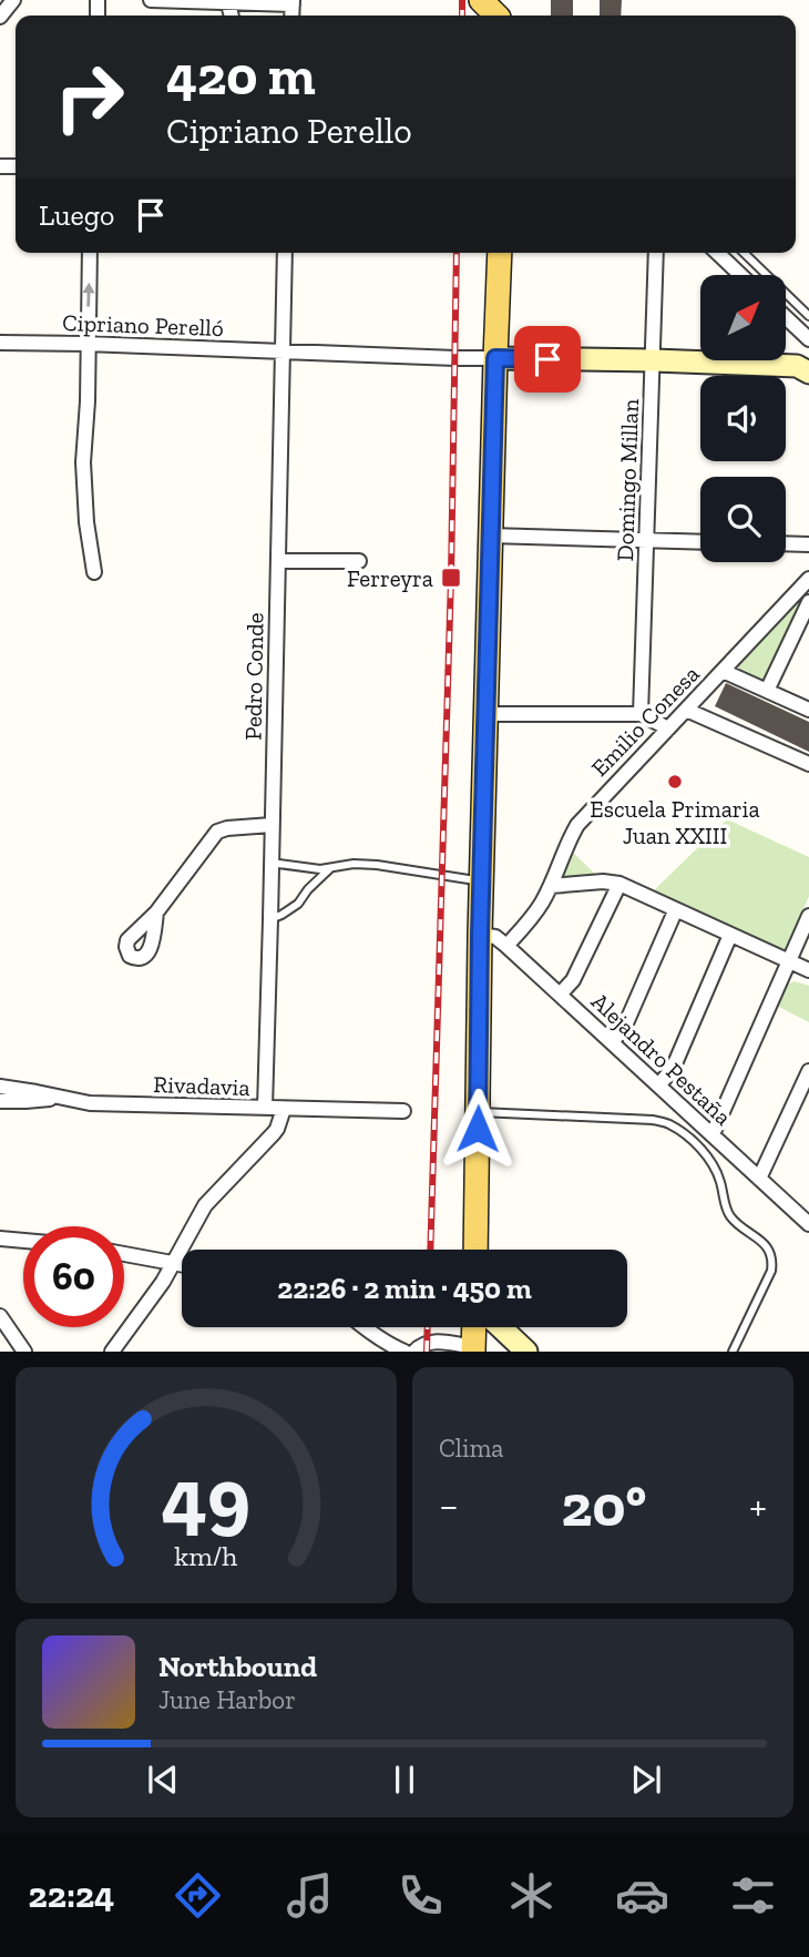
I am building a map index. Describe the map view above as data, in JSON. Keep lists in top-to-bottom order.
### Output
{
  "streets": {
    "street": [
      "Cipriano Perelló",
      "Domingo Millan",
      "Pedro Conde",
      "Emilio Conesa",
      "Alejandro Pestaña",
      "Rivadavia"
    ]
  },
  "crossings": [
    ["Cipriano Perelló", "Pedro Conde"],
    ["Pedro Conde", "Rivadavia"],
    ["Emilio Conesa", "Alejandro Pestaña"]
  ],
  "places": {
    "transit": ["Ferreyra"],
    "other": ["Escuela Primaria Juan XXIII"]
  },
  "north": "top right",
  "page": {
    "turn": ["420 m", "Cipriano Perello"],
    "then": "Luego",
    "limit": "60",
    "trip": "22:26 · 2 min · 450 m",
    "tile": "Clima",
    "heat": ["−", "20°", "+"],
    "song": ["Northbound", "June Harbor"],
    "tabs": "22:24",
    "gauge": ["49", "km/h"]
  }
}
